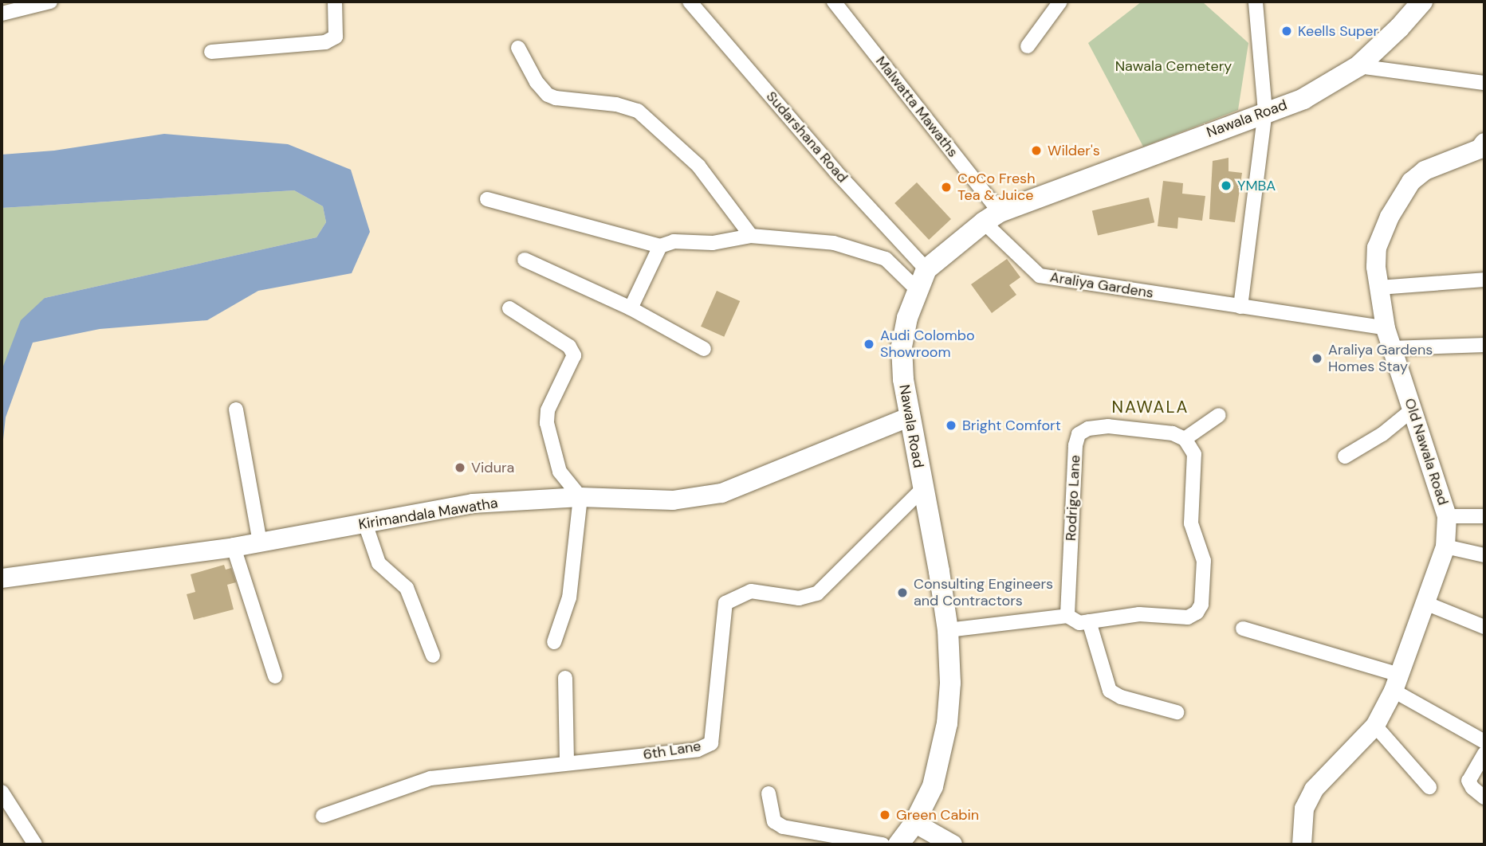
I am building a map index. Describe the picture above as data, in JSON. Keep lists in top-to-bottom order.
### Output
{
  "streets": {
    "main road": ["Nawala Road", "Old Nawala Road", "Kirimandala Mawatha"],
    "street": [
      "Malwatta Mawaths",
      "Sudarshana Road",
      "Araliya Gardens",
      "Rodrigo Lane",
      "6th Lane"
    ]
  },
  "crossings": [
    ["Malwatta Mawaths", "Nawala Road"],
    ["Malwatta Mawaths", "Araliya Gardens"],
    ["Nawala Road", "Sudarshana Road"],
    ["Nawala Road", "Araliya Gardens"],
    ["Nawala Road", "Kirimandala Mawatha"],
    ["Nawala Road", "6th Lane"],
    ["Araliya Gardens", "Old Nawala Road"]
  ],
  "districts": ["NAWALA"],
  "parks": ["Nawala Cemetery"],
  "places": [
    "Keells Super",
    "Wilder's",
    "YMBA",
    "CoCo Fresh Tea & Juice",
    "Audi Colombo Showroom",
    "Araliya Gardens Homes Stay",
    "Bright Comfort",
    "Vidura",
    "Consulting Engineers and Contractors",
    "Green Cabin"
  ]
}
